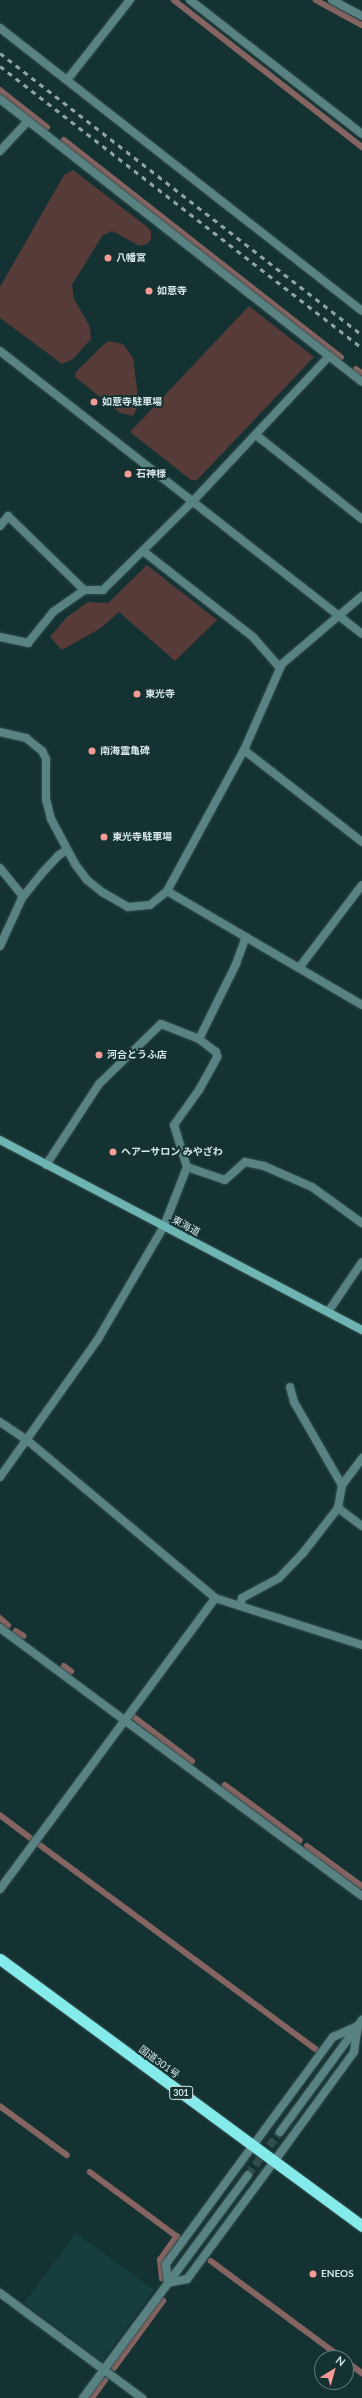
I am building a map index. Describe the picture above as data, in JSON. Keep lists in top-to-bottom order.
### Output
{
  "streets": {
    "highway": ["国道301号", "301"],
    "main road": ["東海道"]
  },
  "places": [
    "八幡宮",
    "如意寺",
    "如意寺駐車場",
    "石神様",
    "東光寺",
    "南海霊亀碑",
    "東光寺駐車場",
    "河合とうふ店",
    "ヘアーサロン みやざわ",
    "ENEOS"
  ],
  "north": "top right"
}
